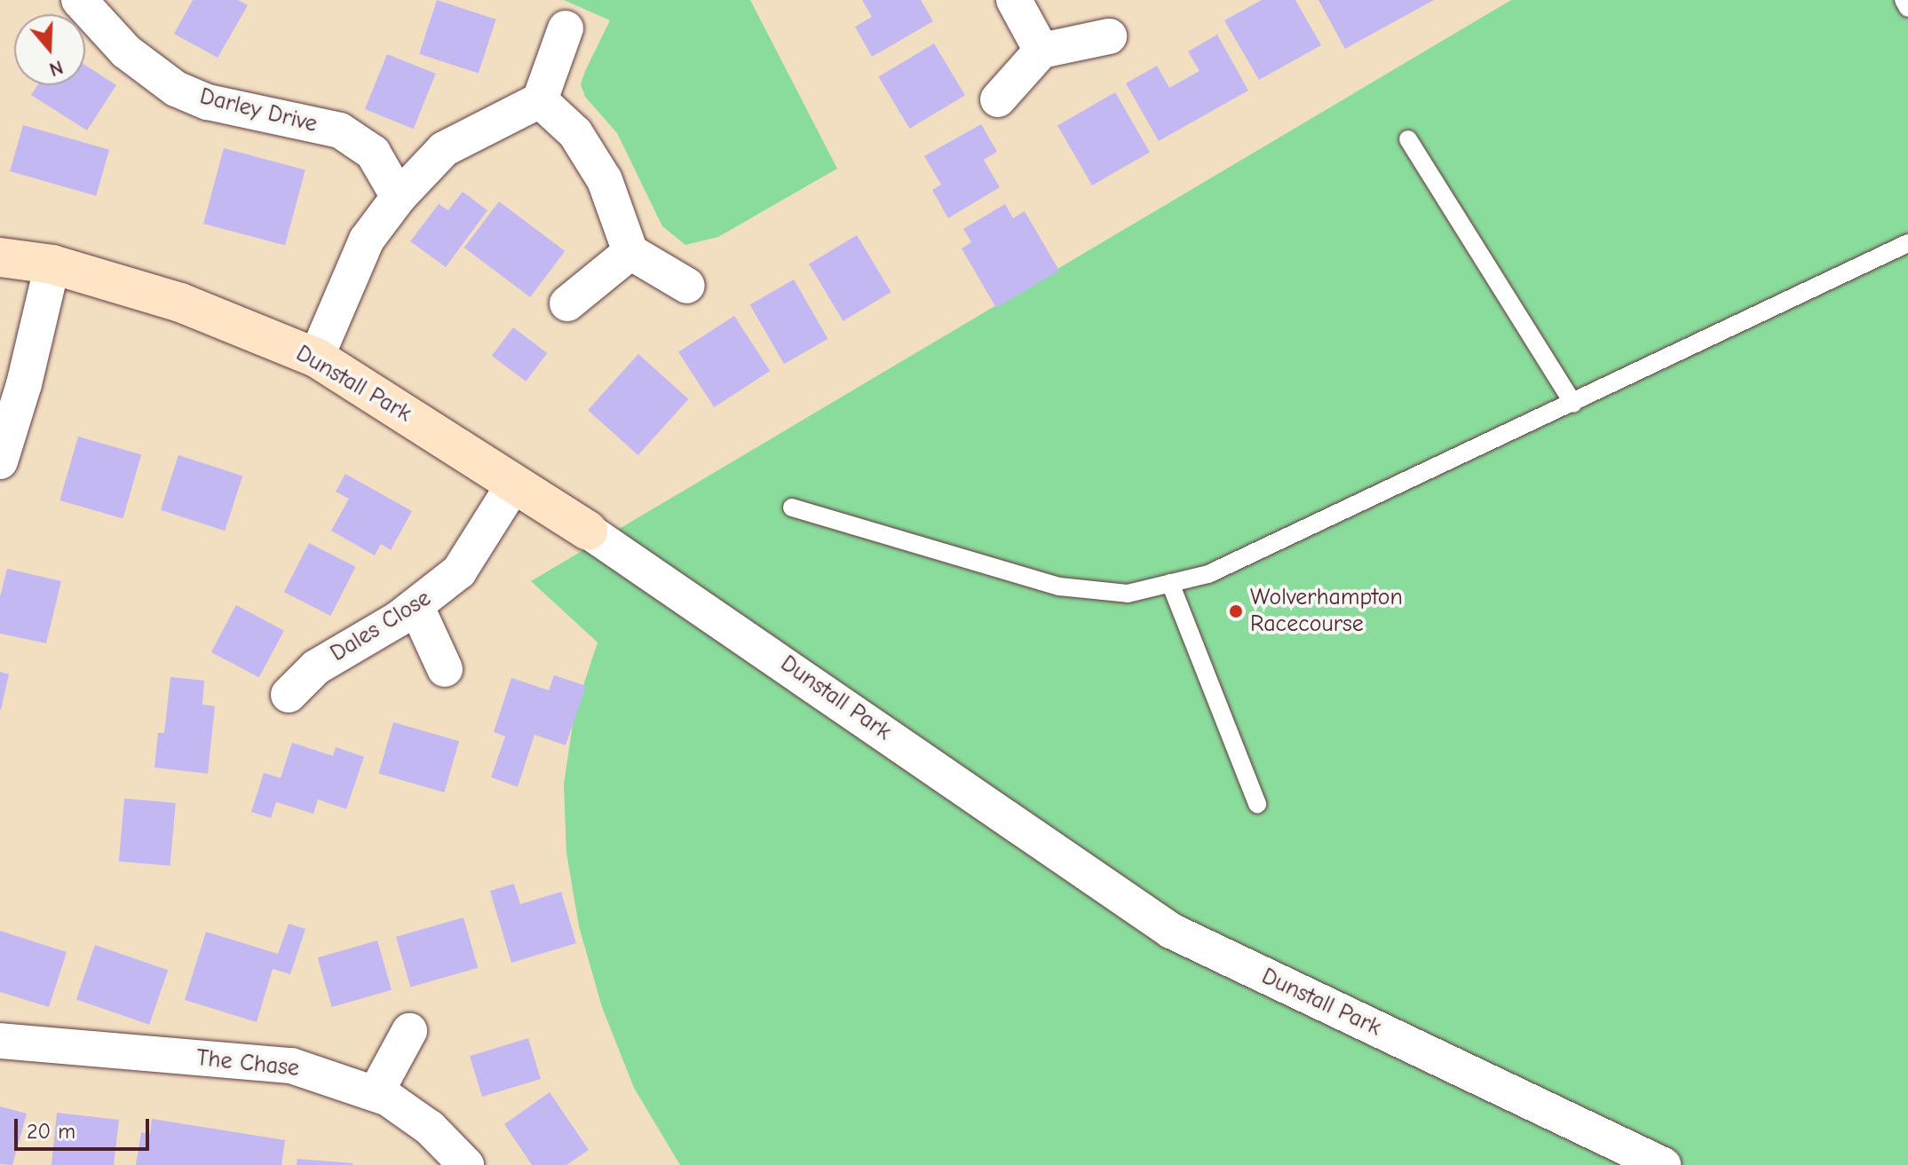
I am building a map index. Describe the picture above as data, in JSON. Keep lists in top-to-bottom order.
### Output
{
  "streets": {
    "street": [
      "Darley Drive",
      "Dunstall Park",
      "Dales Close",
      "The Chase"
    ]
  },
  "crossings": [
    ["Dunstall Park", "Dales Close"]
  ],
  "places": ["Wolverhampton Racecourse"],
  "scale_bar": "20 m",
  "north": "bottom"
}
